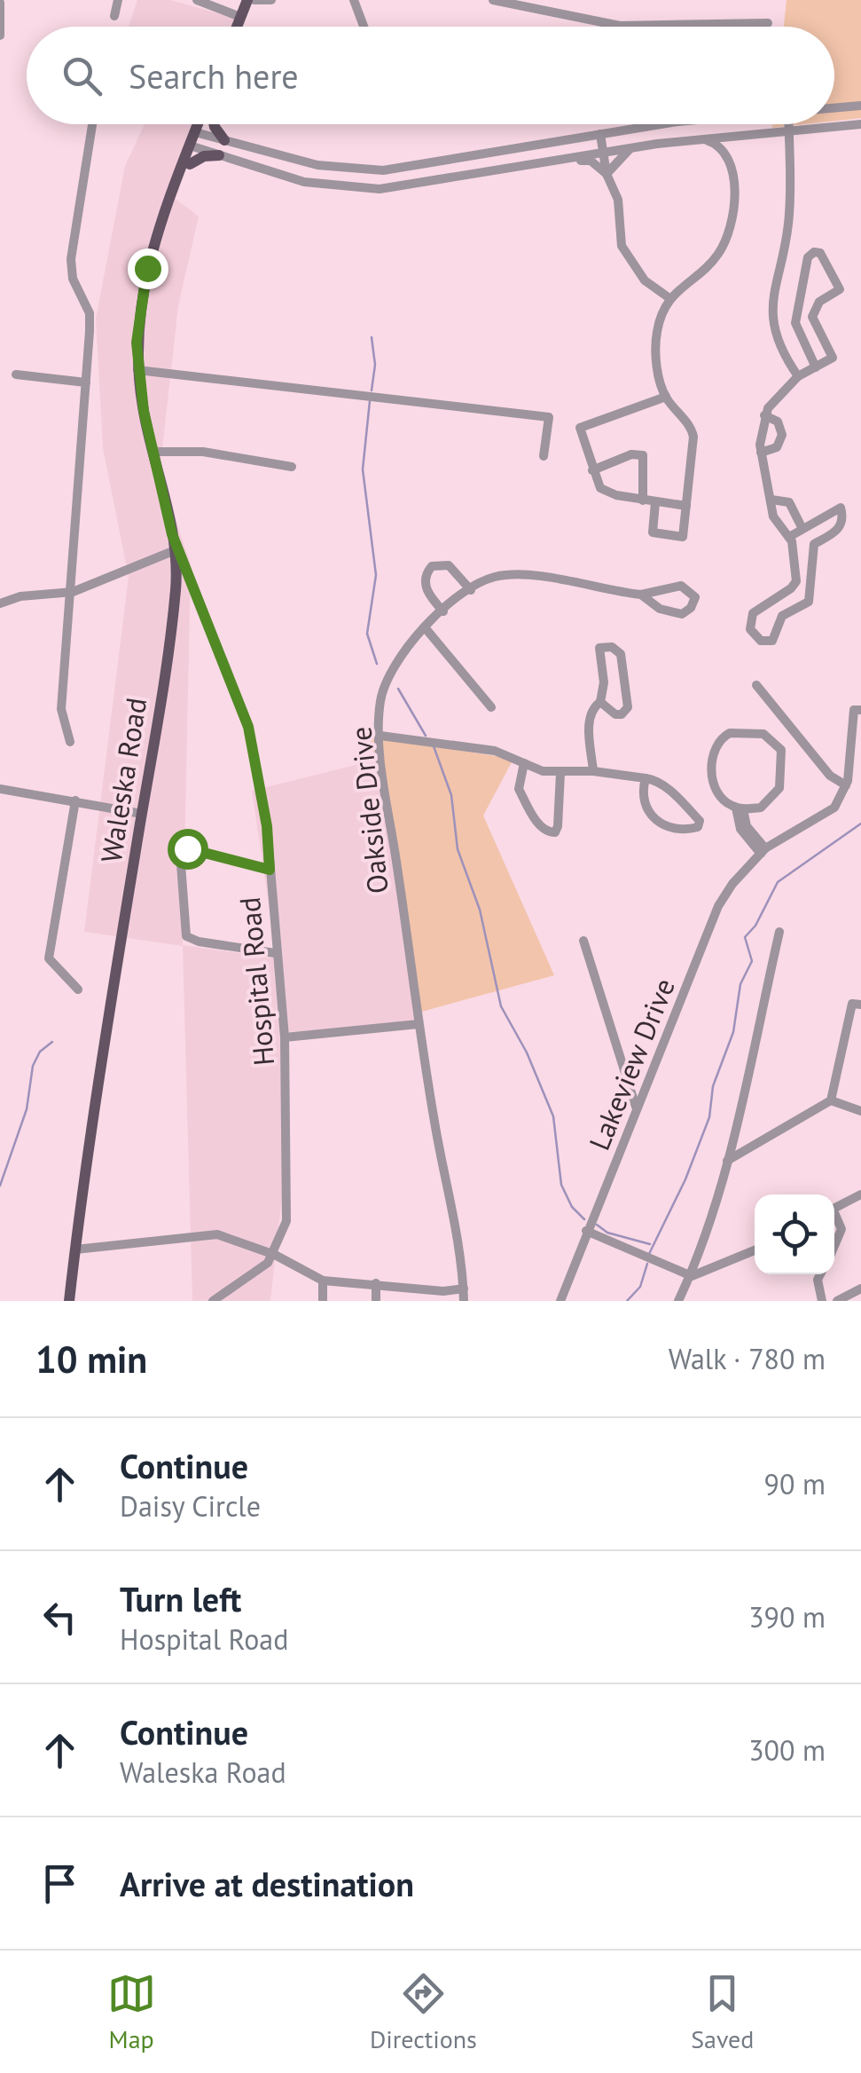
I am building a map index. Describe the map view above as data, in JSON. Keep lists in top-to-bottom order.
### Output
{
  "streets": {
    "main road": ["Waleska Road"],
    "street": ["Oakside Drive", "Hospital Road", "Lakeview Drive"]
  },
  "crossings": [
    ["Waleska Road", "Hospital Road"]
  ],
  "page": {
    "search": "Search here",
    "heading": ["10 min", "Walk · 780 m"],
    "list": [
      ["Continue", "Daisy Circle", "90 m"],
      ["Turn left", "Hospital Road", "390 m"],
      ["Continue", "Waleska Road", "300 m"],
      "Arrive at destination"
    ],
    "nav": ["Map", "Directions", "Saved"]
  }
}
